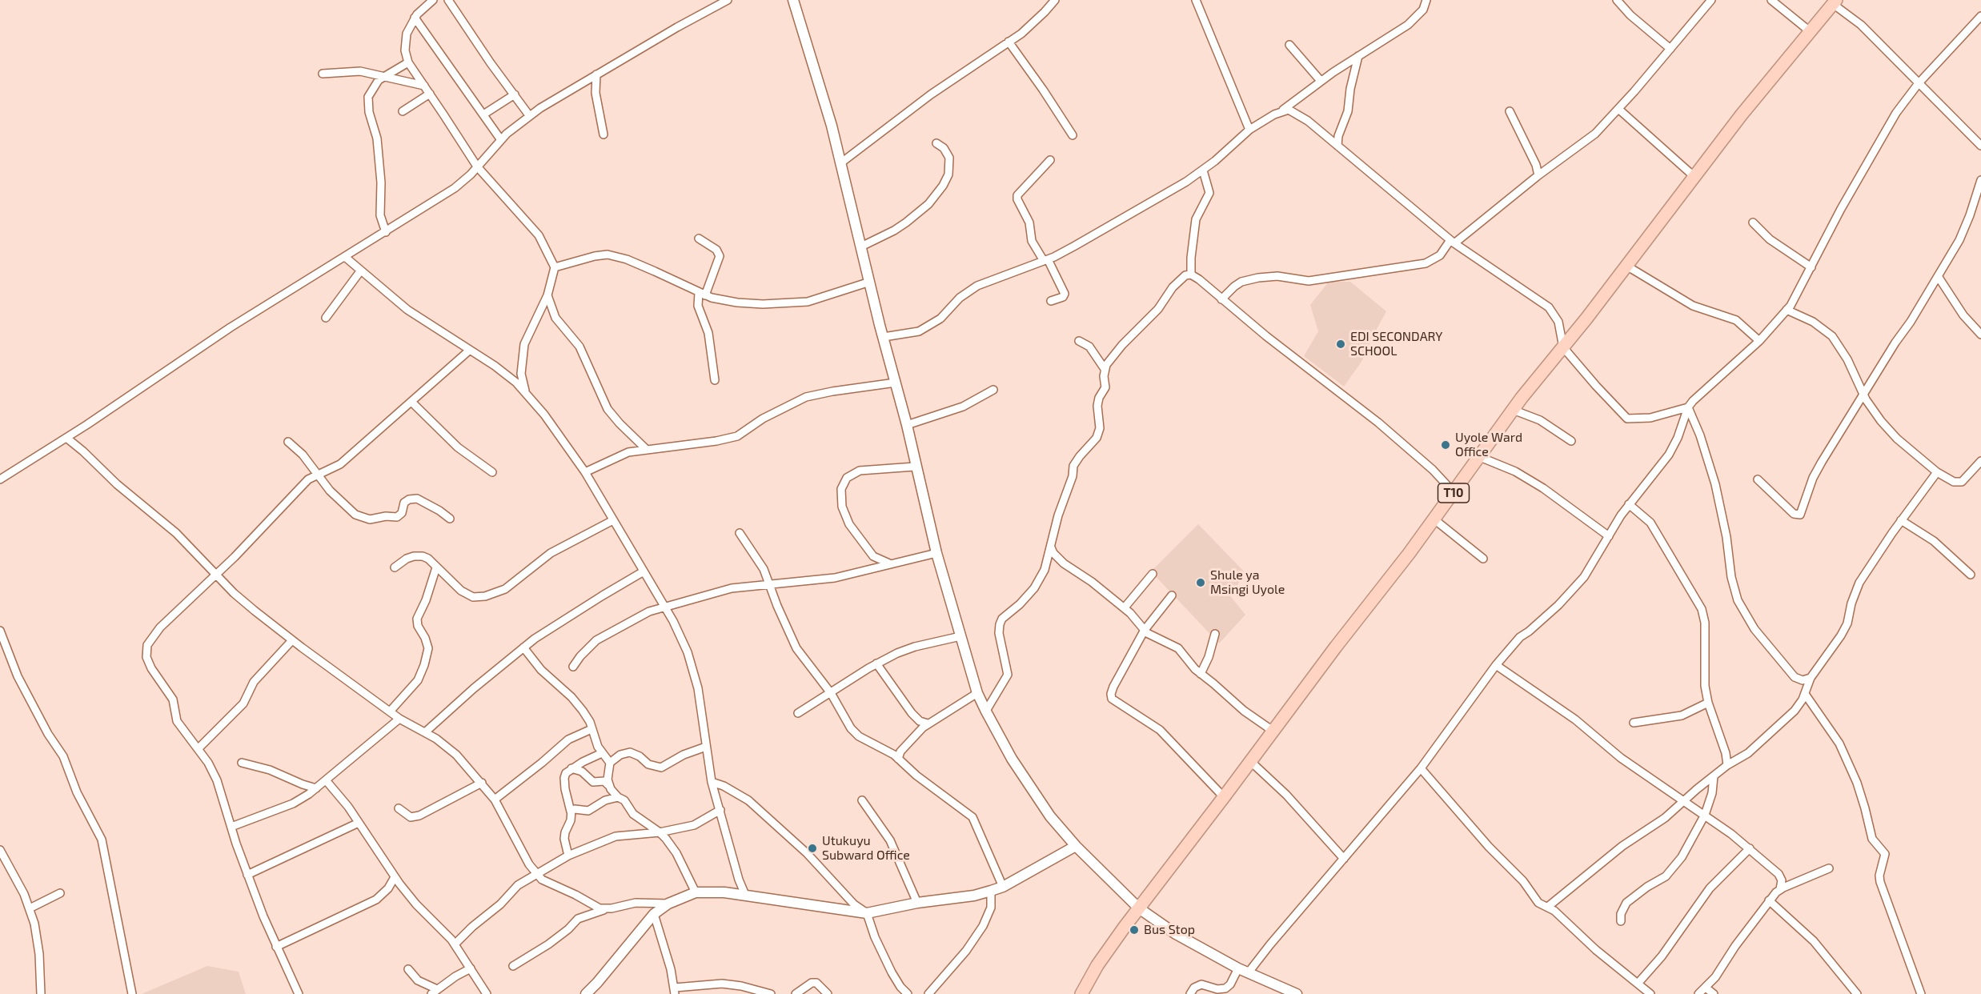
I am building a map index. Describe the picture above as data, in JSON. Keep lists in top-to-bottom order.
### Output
{
  "streets": {
    "highway": ["T10"]
  },
  "places": [
    "EDI SECONDARY SCHOOL",
    "Uyole Ward Office",
    "Shule ya Msingi Uyole",
    "Utukuyu Subward Office",
    "Bus Stop"
  ]
}
